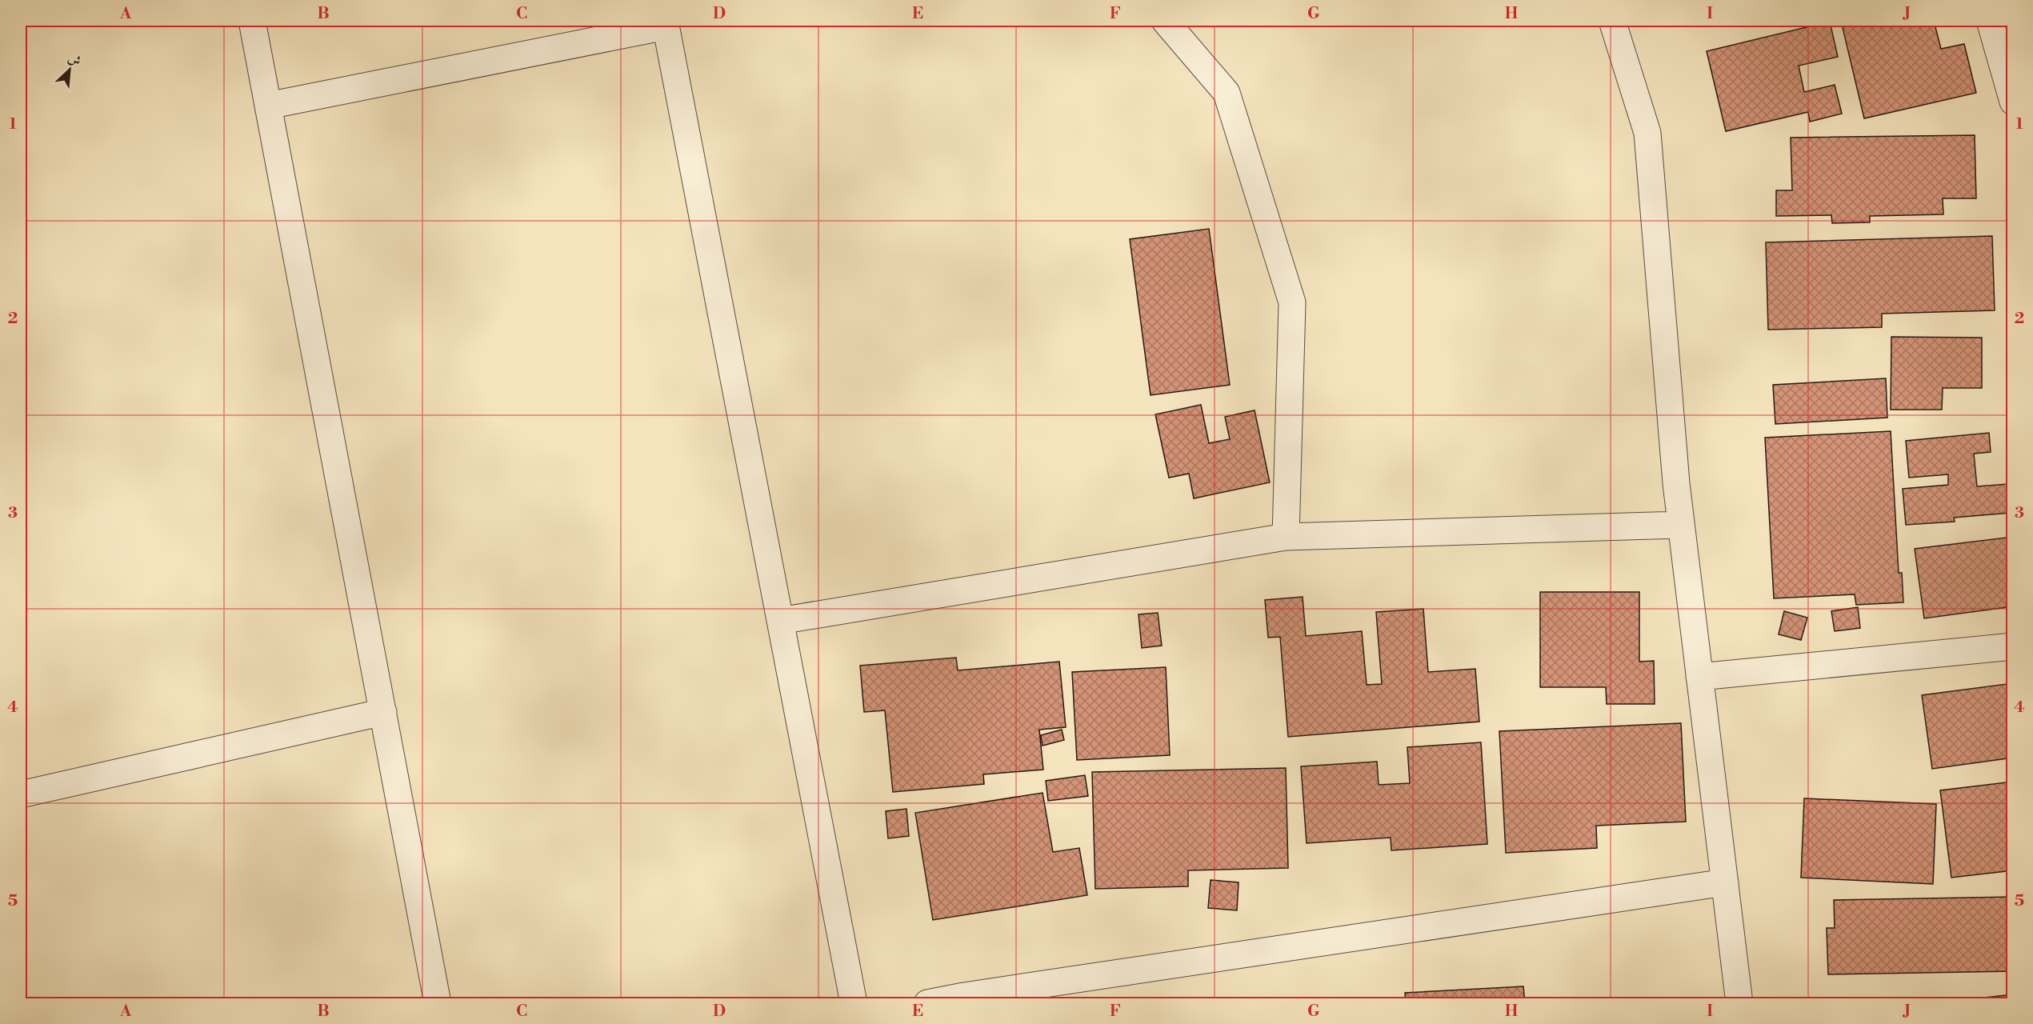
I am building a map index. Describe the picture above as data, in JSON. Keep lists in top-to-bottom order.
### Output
{
  "north": "top right",
  "grid": {
    "columns": [
      "A",
      "B",
      "C",
      "D",
      "E",
      "F",
      "G",
      "H",
      "I",
      "J"
    ],
    "rows": [
      "1",
      "2",
      "3",
      "4",
      "5"
    ]
  }
}
